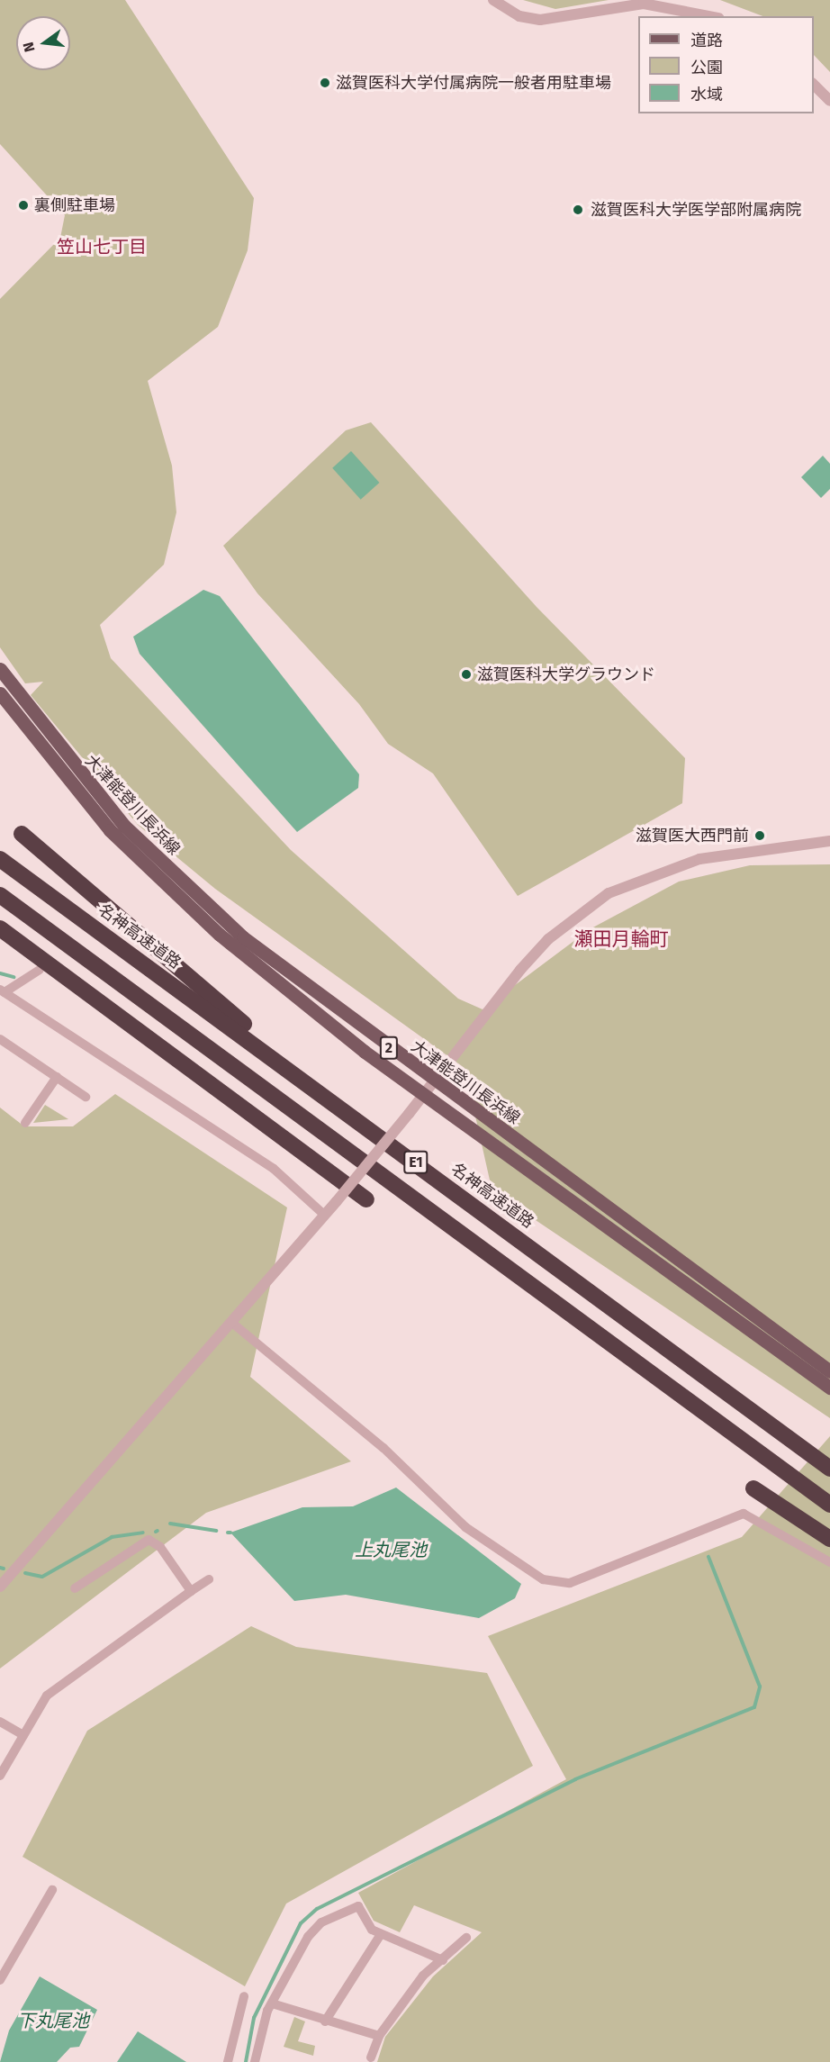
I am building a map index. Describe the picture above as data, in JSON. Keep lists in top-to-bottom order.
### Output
{
  "streets": {
    "highway": ["名神高速道路", "E1"],
    "main road": ["大津能登川長浜線", "2"]
  },
  "districts": ["笠山七丁目", "瀬田月輪町"],
  "water": ["上丸尾池", "下丸尾池"],
  "places": [
    "滋賀医科大学付属病院一般者用駐車場",
    "裏側駐車場",
    "滋賀医科大学医学部附属病院",
    "滋賀医科大学グラウンド",
    "滋賀医大西門前"
  ],
  "legend": ["道路", "公園", "水域"],
  "north": "left"
}
